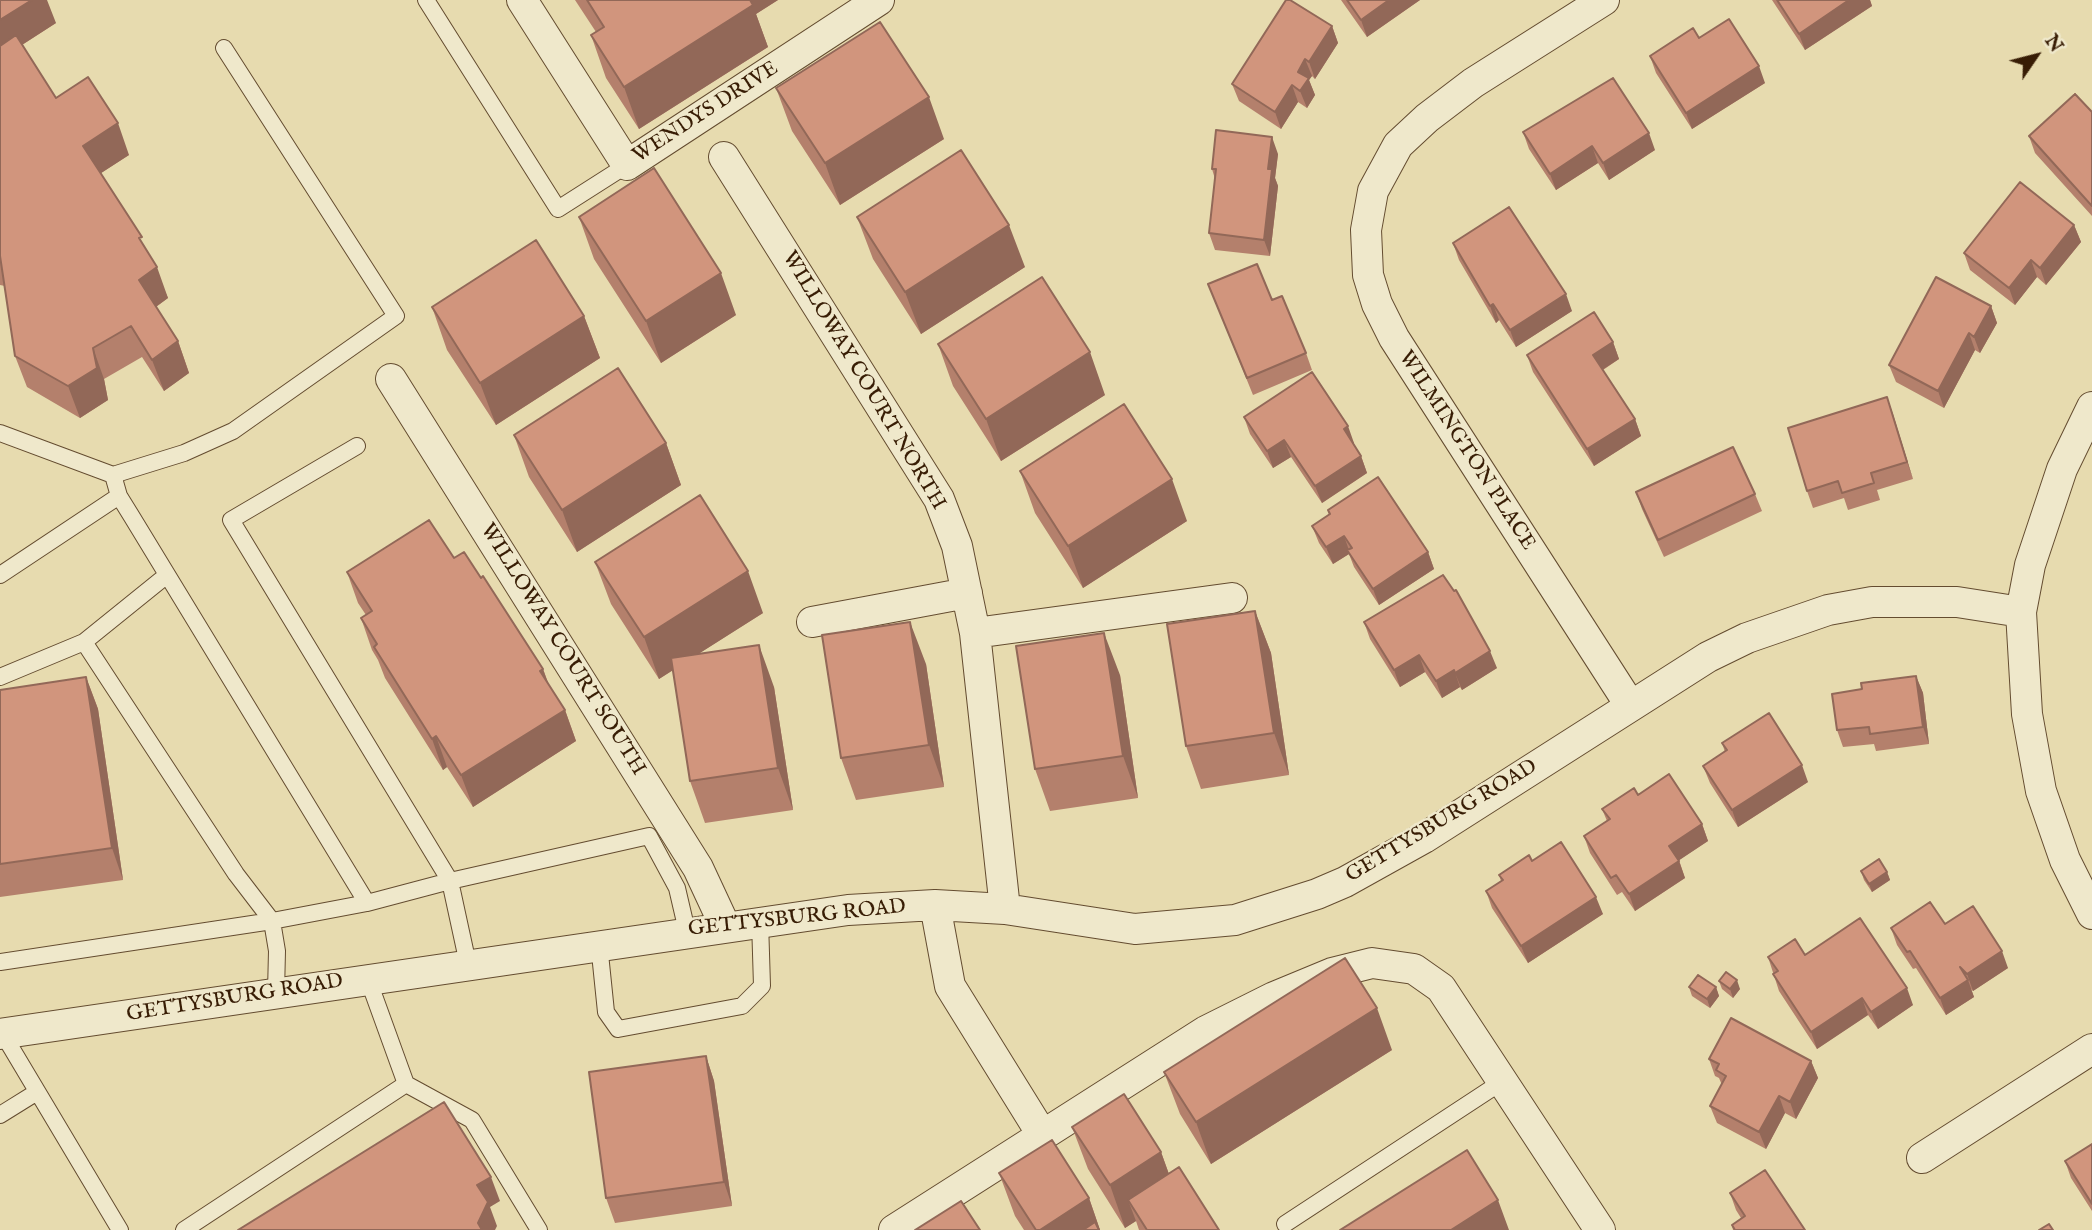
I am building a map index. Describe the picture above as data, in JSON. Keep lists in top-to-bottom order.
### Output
{
  "streets": {
    "street": [
      "WENDYS DRIVE",
      "WILLOWAY COURT NORTH",
      "WILMINGTON PLACE",
      "WILLOWAY COURT SOUTH",
      "GETTYSBURG ROAD"
    ]
  },
  "crossings": [
    ["WILLOWAY COURT NORTH", "GETTYSBURG ROAD"],
    ["WILMINGTON PLACE", "GETTYSBURG ROAD"],
    ["WILLOWAY COURT SOUTH", "GETTYSBURG ROAD"]
  ],
  "north": "top right"
}
